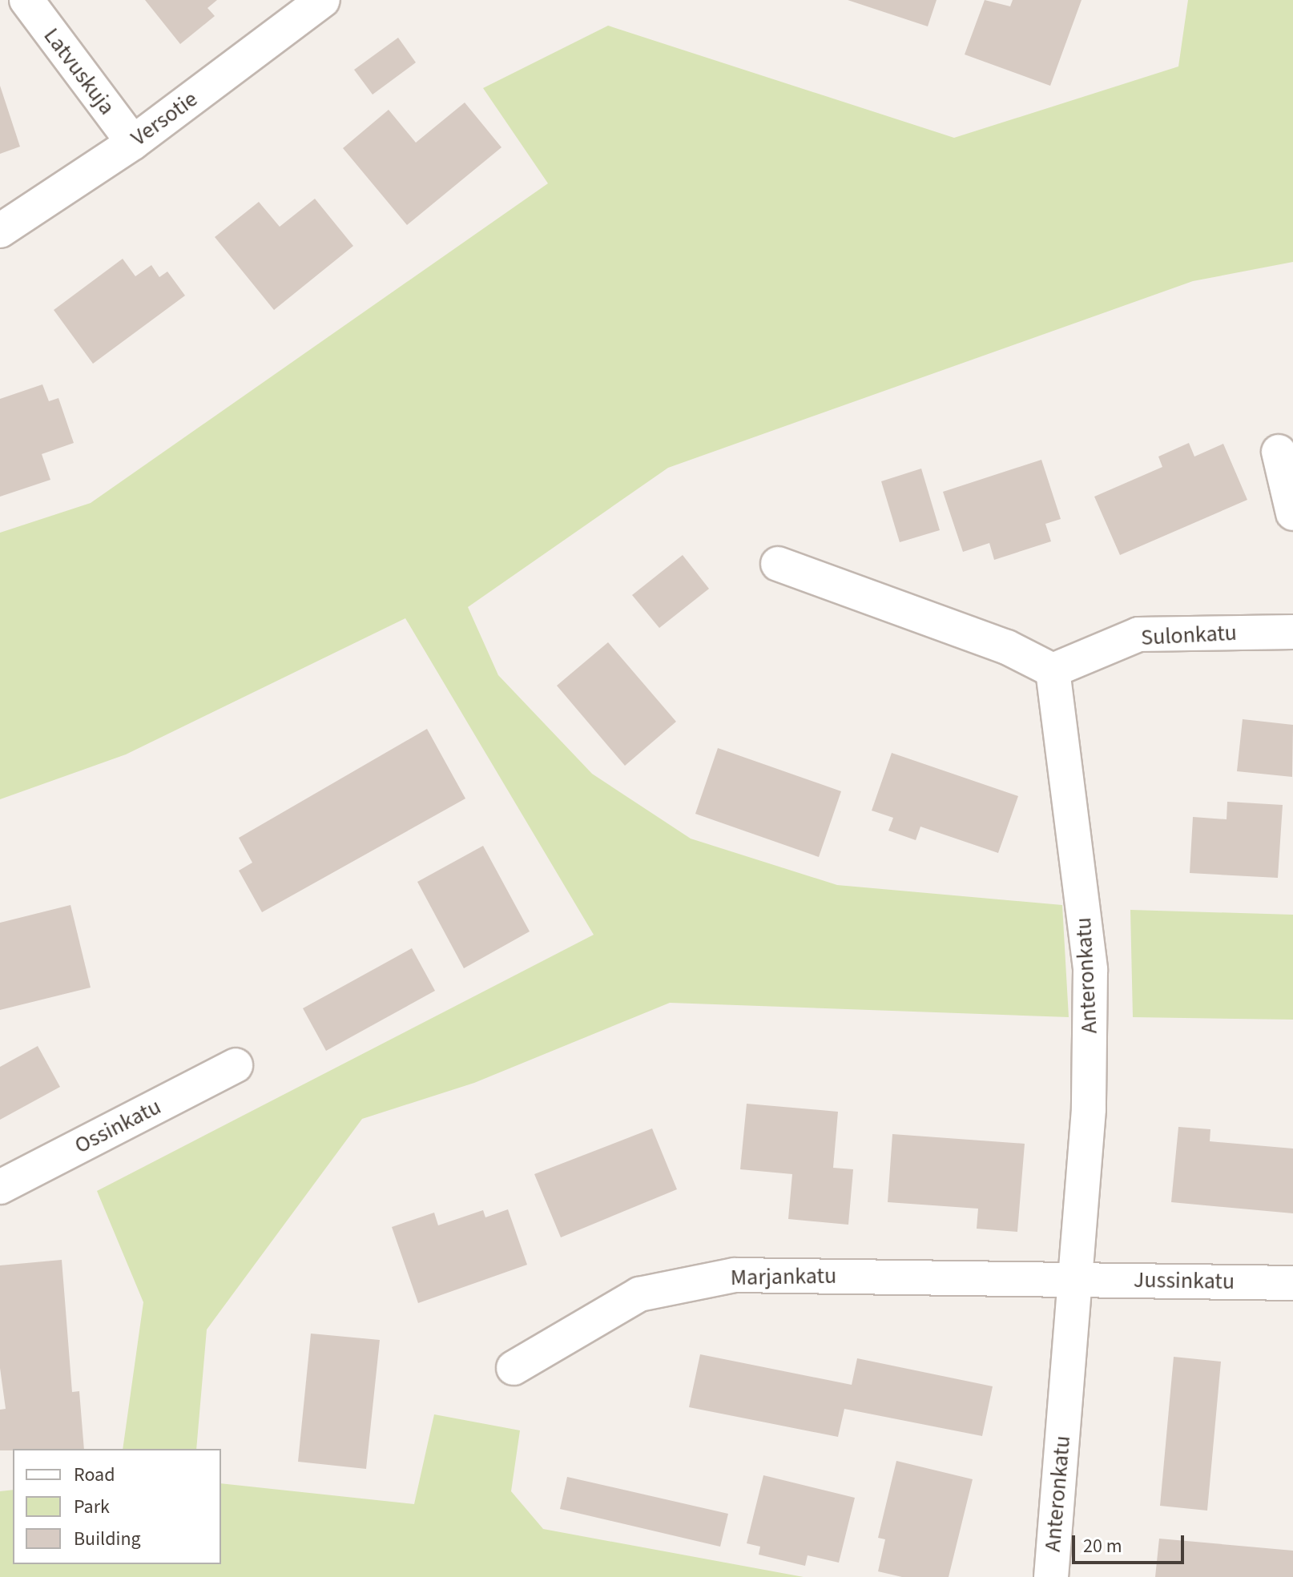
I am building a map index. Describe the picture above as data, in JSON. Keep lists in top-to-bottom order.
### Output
{
  "streets": {
    "street": [
      "Latvuskuja",
      "Versotie",
      "Sulonkatu",
      "Anteronkatu",
      "Ossinkatu",
      "Marjankatu",
      "Jussinkatu"
    ]
  },
  "crossings": [
    ["Latvuskuja", "Versotie"],
    ["Sulonkatu", "Anteronkatu"],
    ["Anteronkatu", "Marjankatu"],
    ["Anteronkatu", "Jussinkatu"],
    ["Marjankatu", "Jussinkatu"]
  ],
  "legend": ["Road", "Park", "Building"],
  "scale_bar": "20 m"
}
